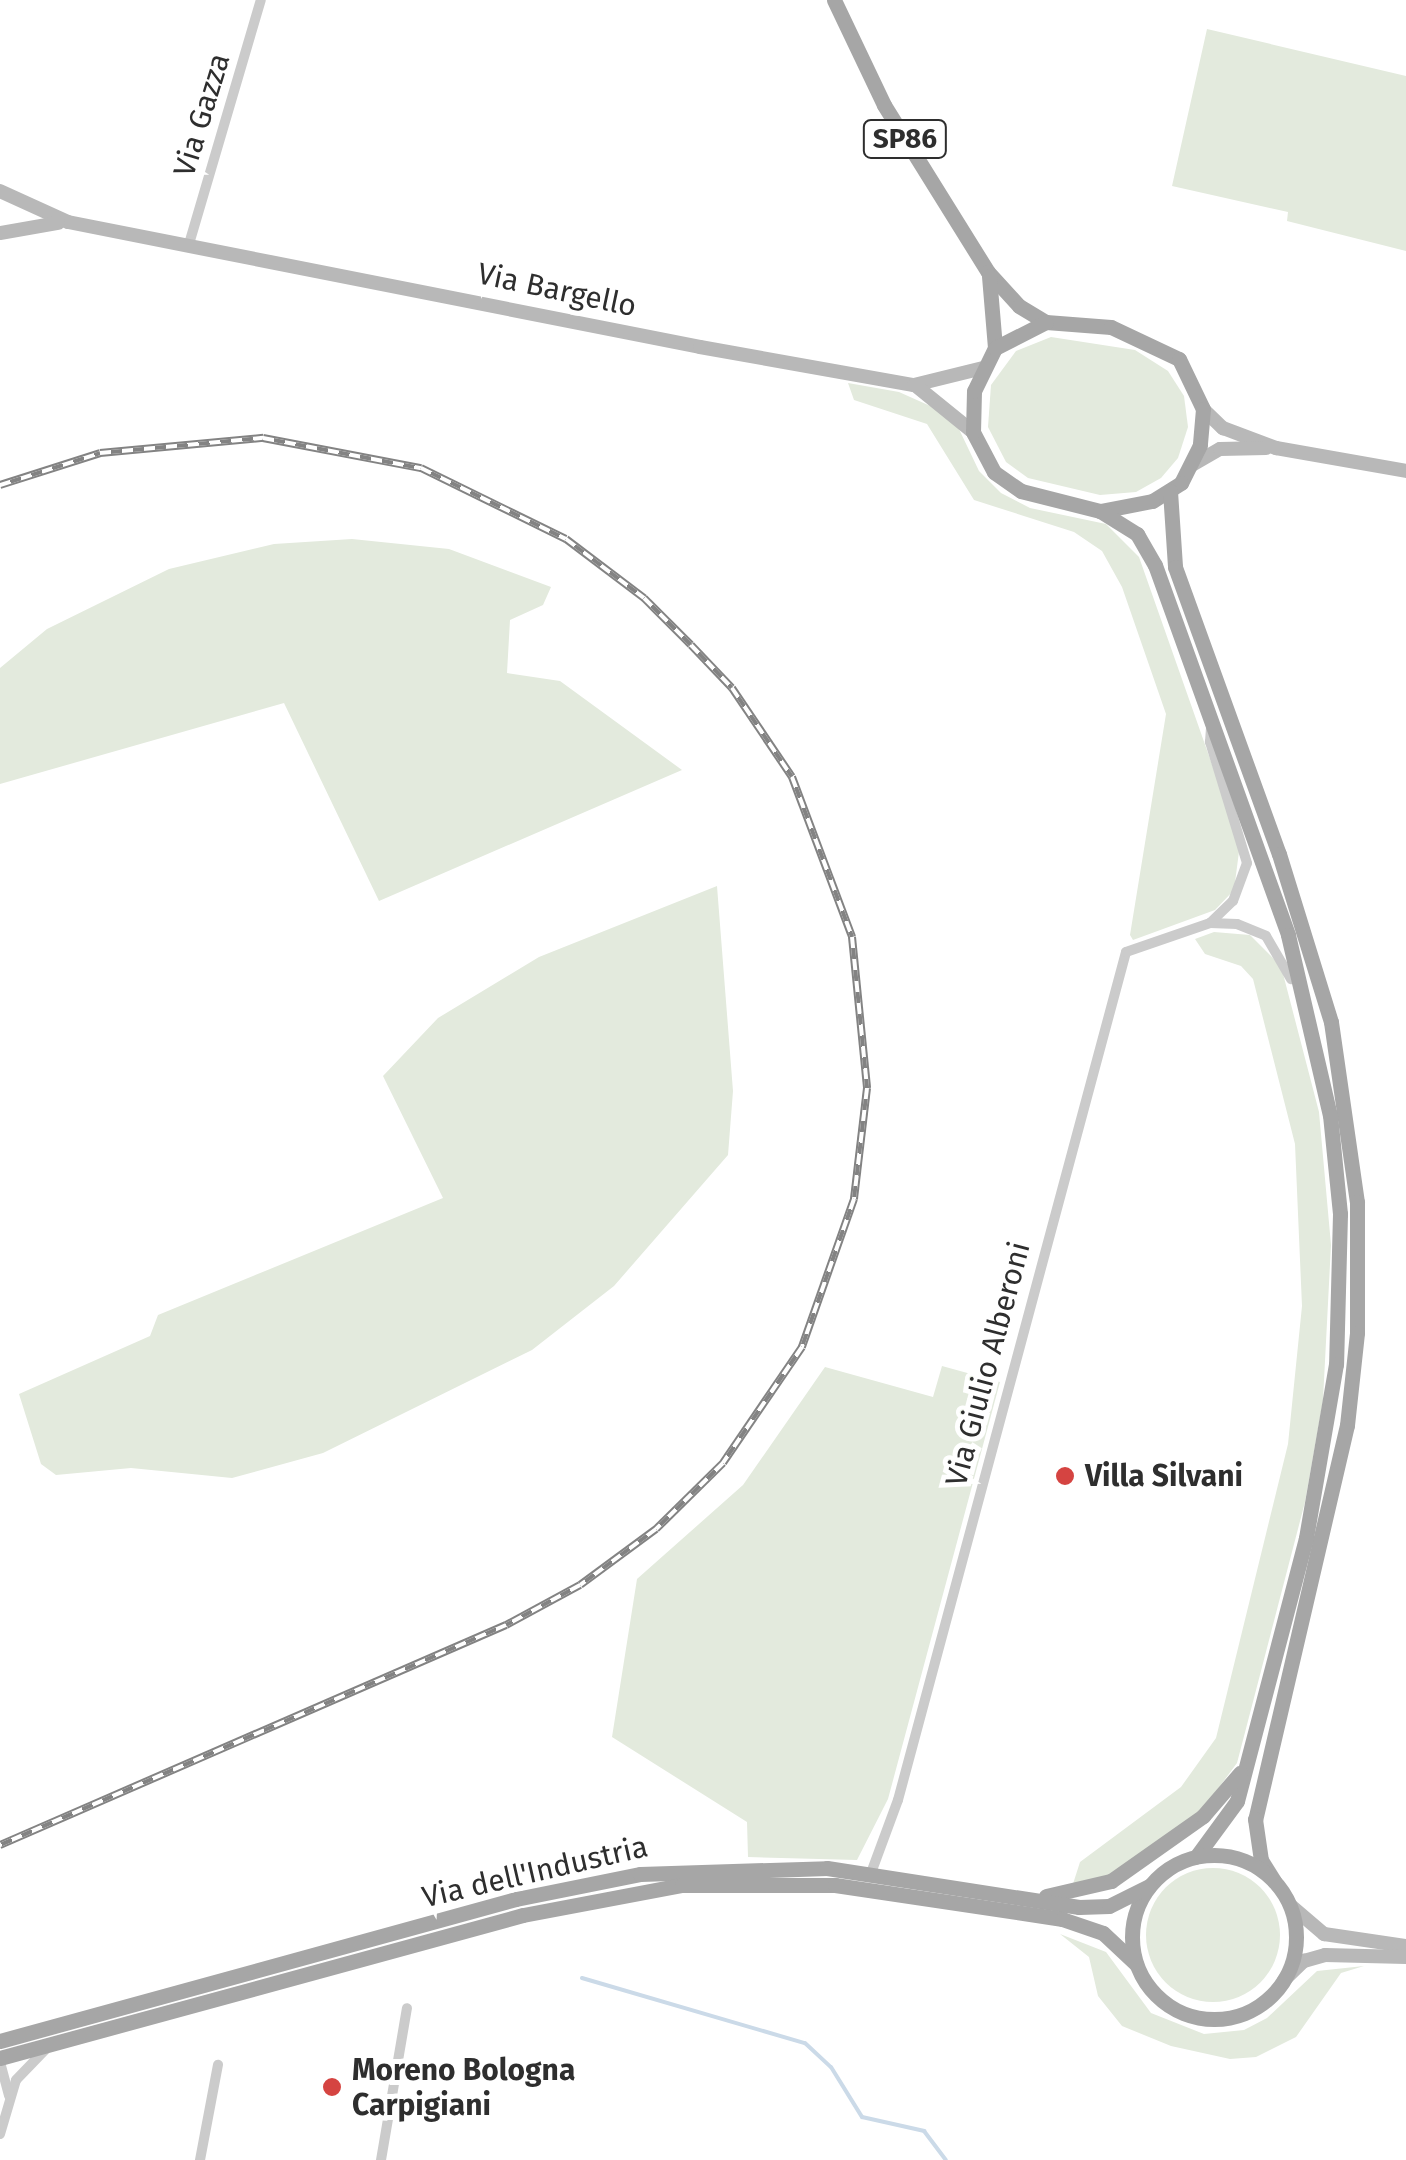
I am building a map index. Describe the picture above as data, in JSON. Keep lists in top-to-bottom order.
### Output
{
  "streets": {
    "main road": ["SP86", "Via Bargello", "Via dell'Industria"],
    "street": ["Via Gazza", "Via Giulio Alberoni"]
  },
  "crossings": [
    ["Via Gazza", "Via Bargello"],
    ["SP86", "Via Bargello"],
    ["Via Giulio Alberoni", "Via dell'Industria"]
  ],
  "places": ["Villa Silvani", "Moreno Bologna Carpigiani"]
}
